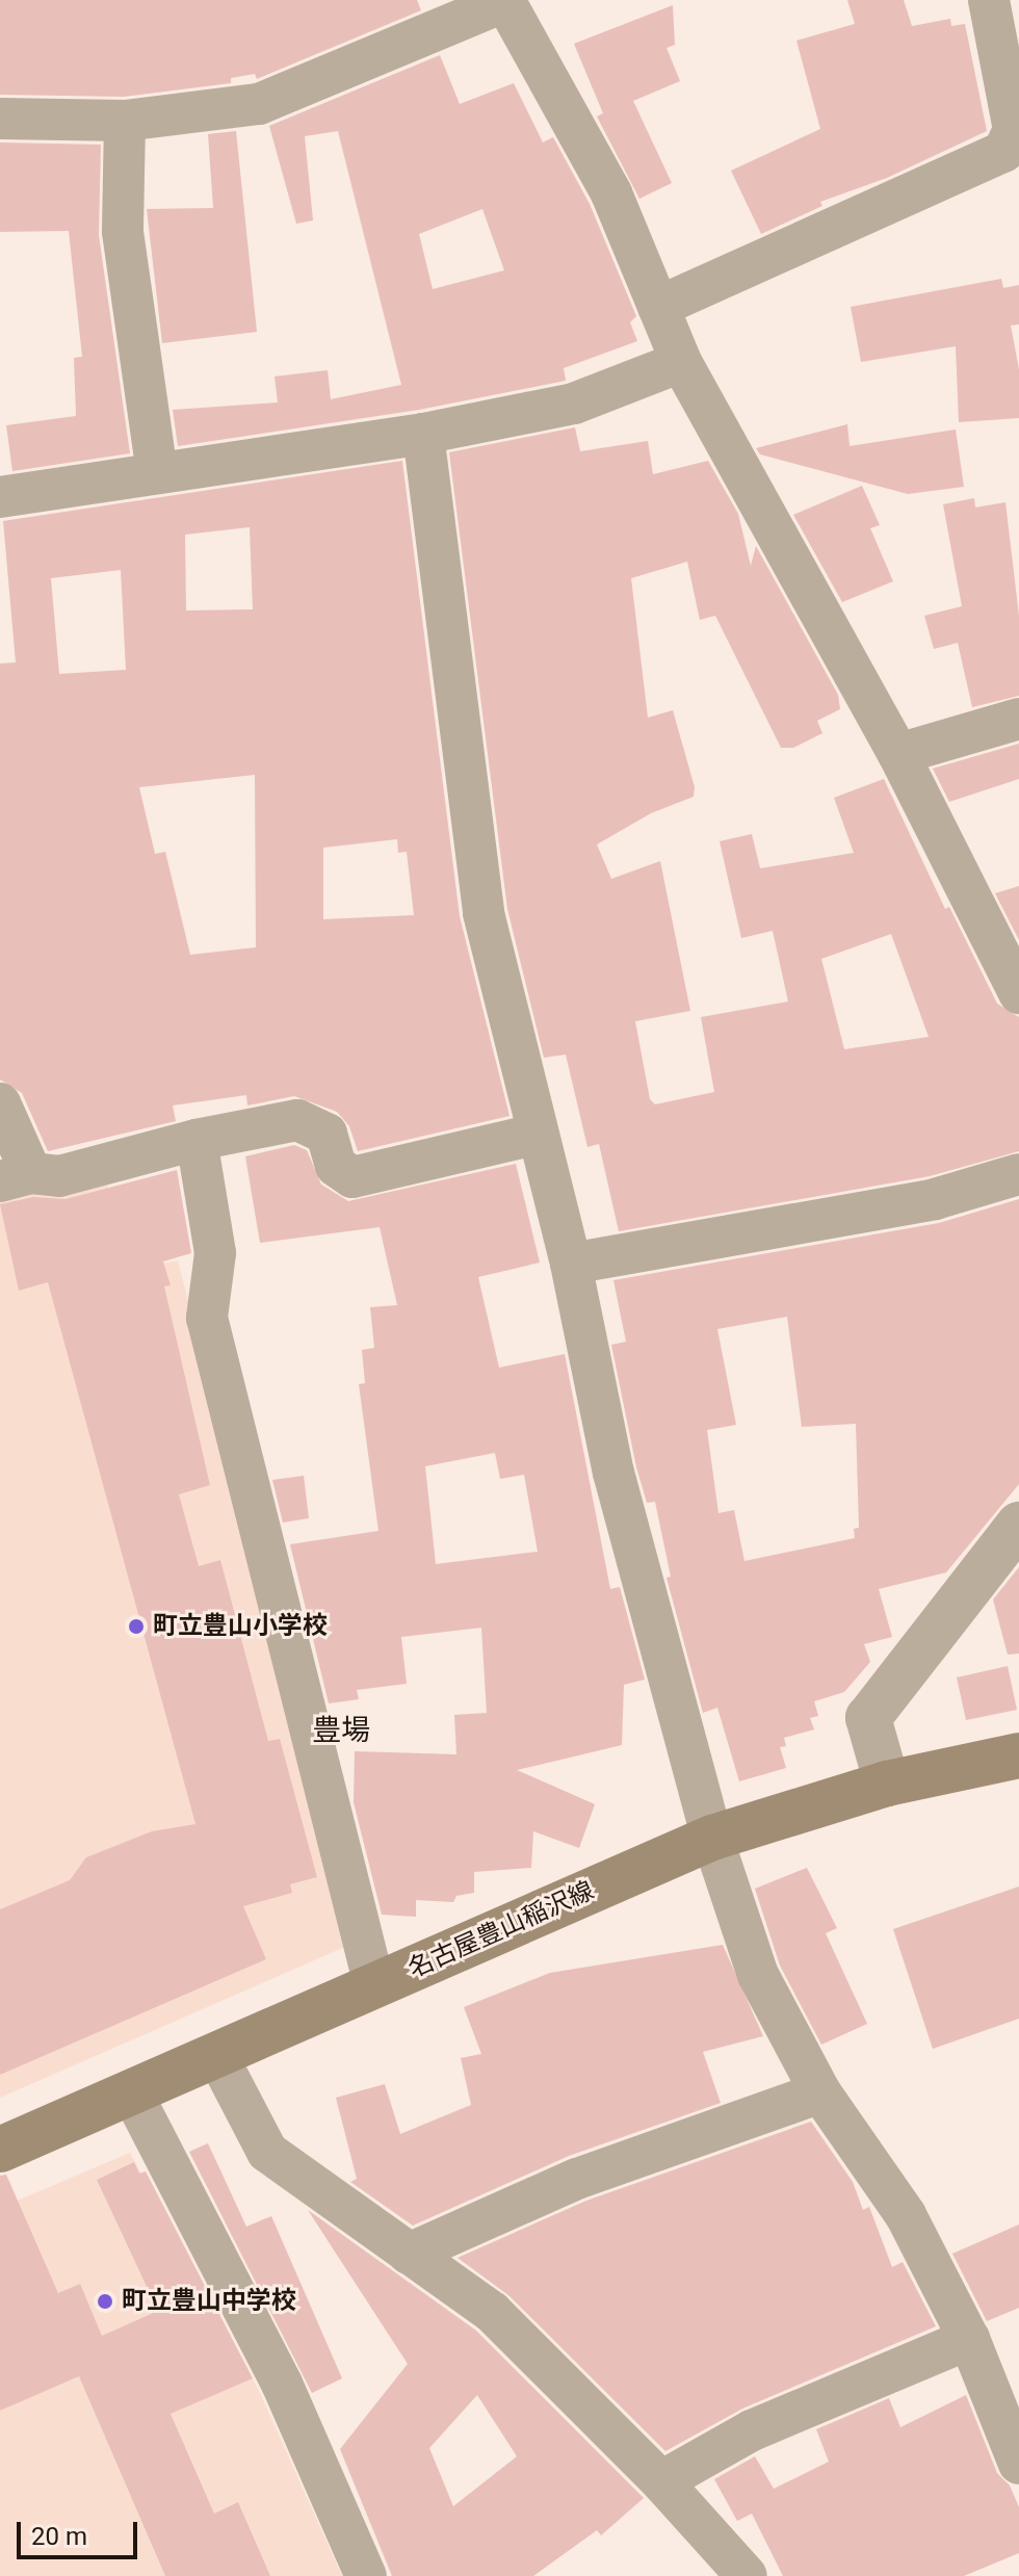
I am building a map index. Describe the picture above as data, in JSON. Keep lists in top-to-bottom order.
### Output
{
  "streets": {
    "main road": ["名古屋豊山稲沢線"]
  },
  "districts": ["豊場"],
  "places": ["町立豊山小学校", "町立豊山中学校"],
  "scale_bar": "20 m"
}
